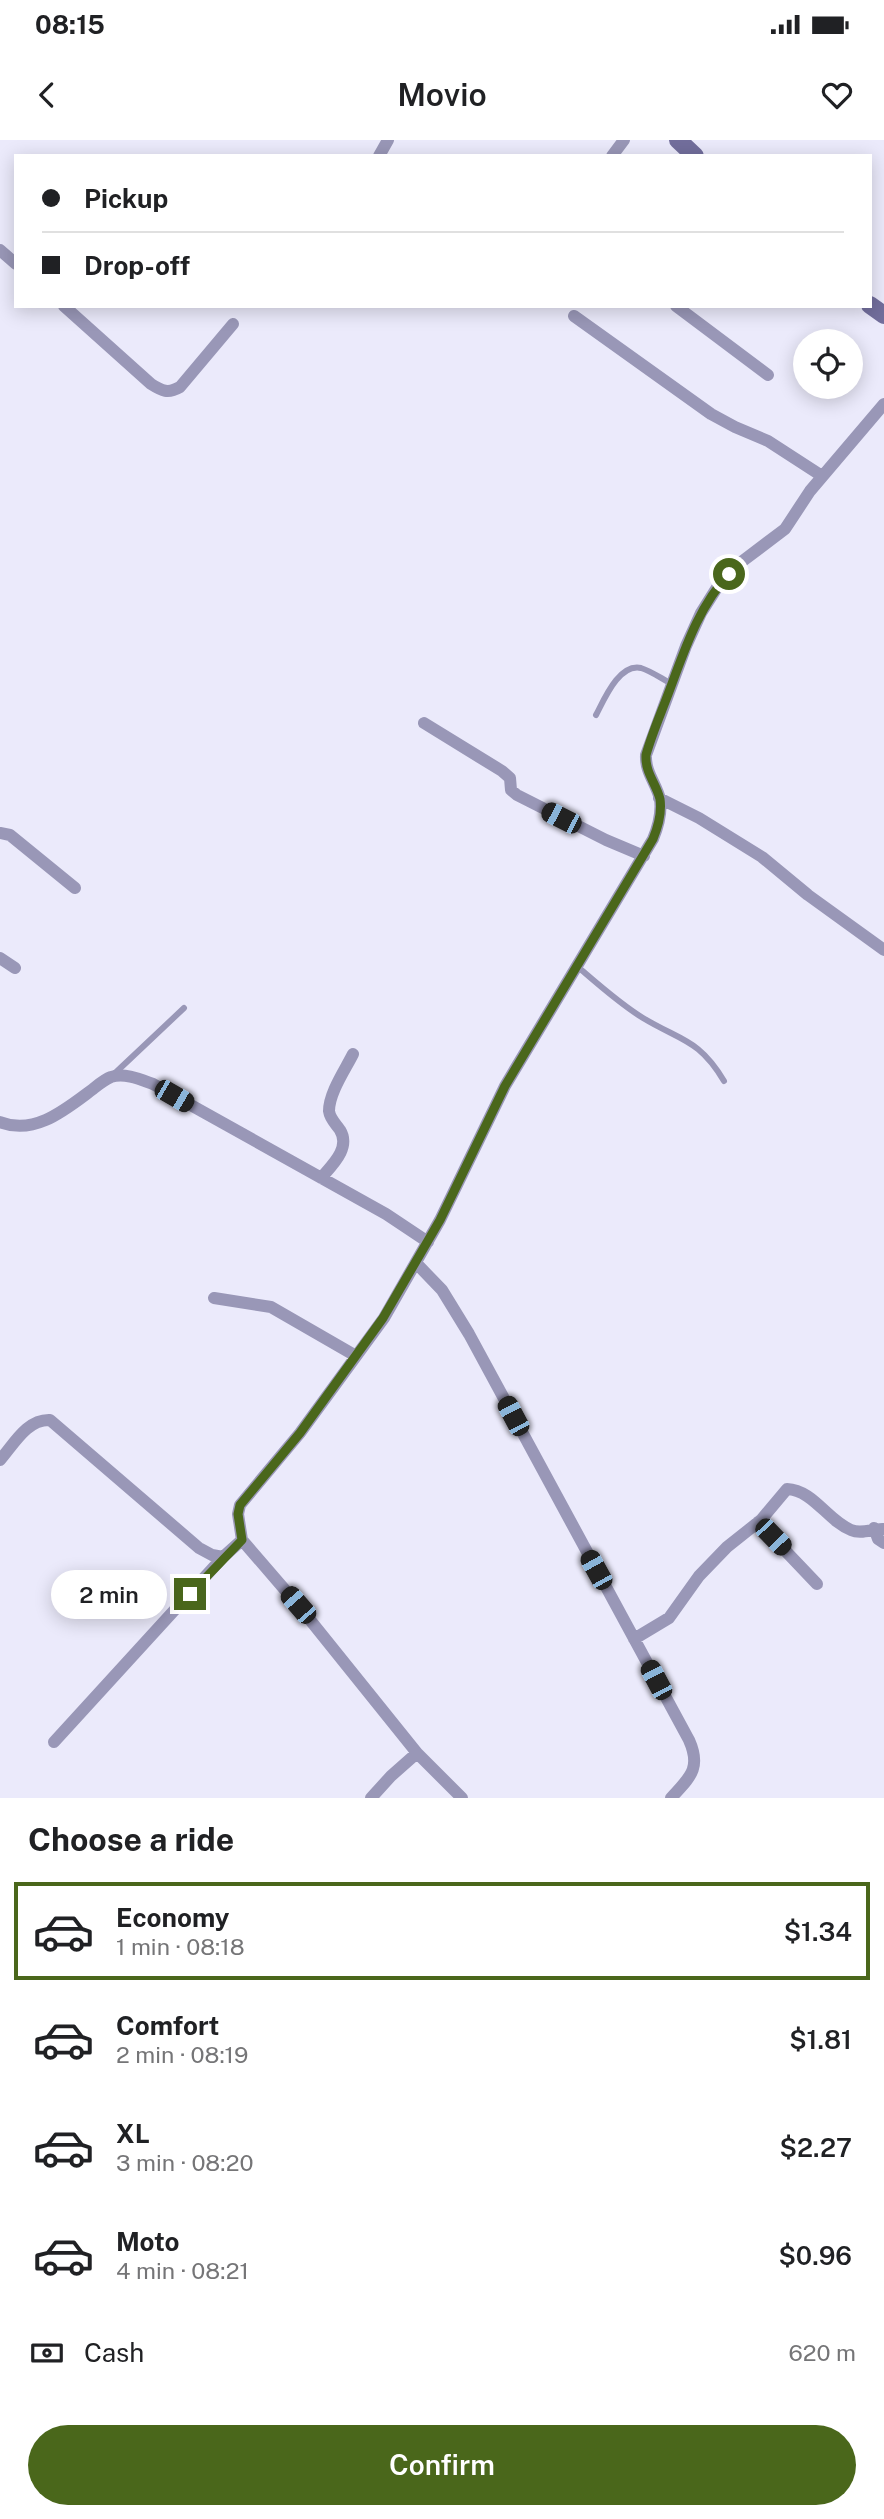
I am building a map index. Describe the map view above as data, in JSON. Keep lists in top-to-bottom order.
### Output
{
  "page": {
    "status": "08:15",
    "header": "Movio",
    "banner": ["Pickup", "Drop-off"],
    "bubble": "2 min",
    "heading": "Choose a ride",
    "list": [
      {
        "name": "Economy",
        "note": "1 min · 08:18",
        "value": "$1.34"
      },
      {
        "name": "Comfort",
        "note": "2 min · 08:19",
        "value": "$1.81"
      },
      {
        "name": "XL",
        "note": "3 min · 08:20",
        "value": "$2.27"
      },
      {
        "name": "Moto",
        "note": "4 min · 08:21",
        "value": "$0.96"
      }
    ],
    "pay": ["Cash", "620 m"],
    "buttons": "Confirm"
  }
}
